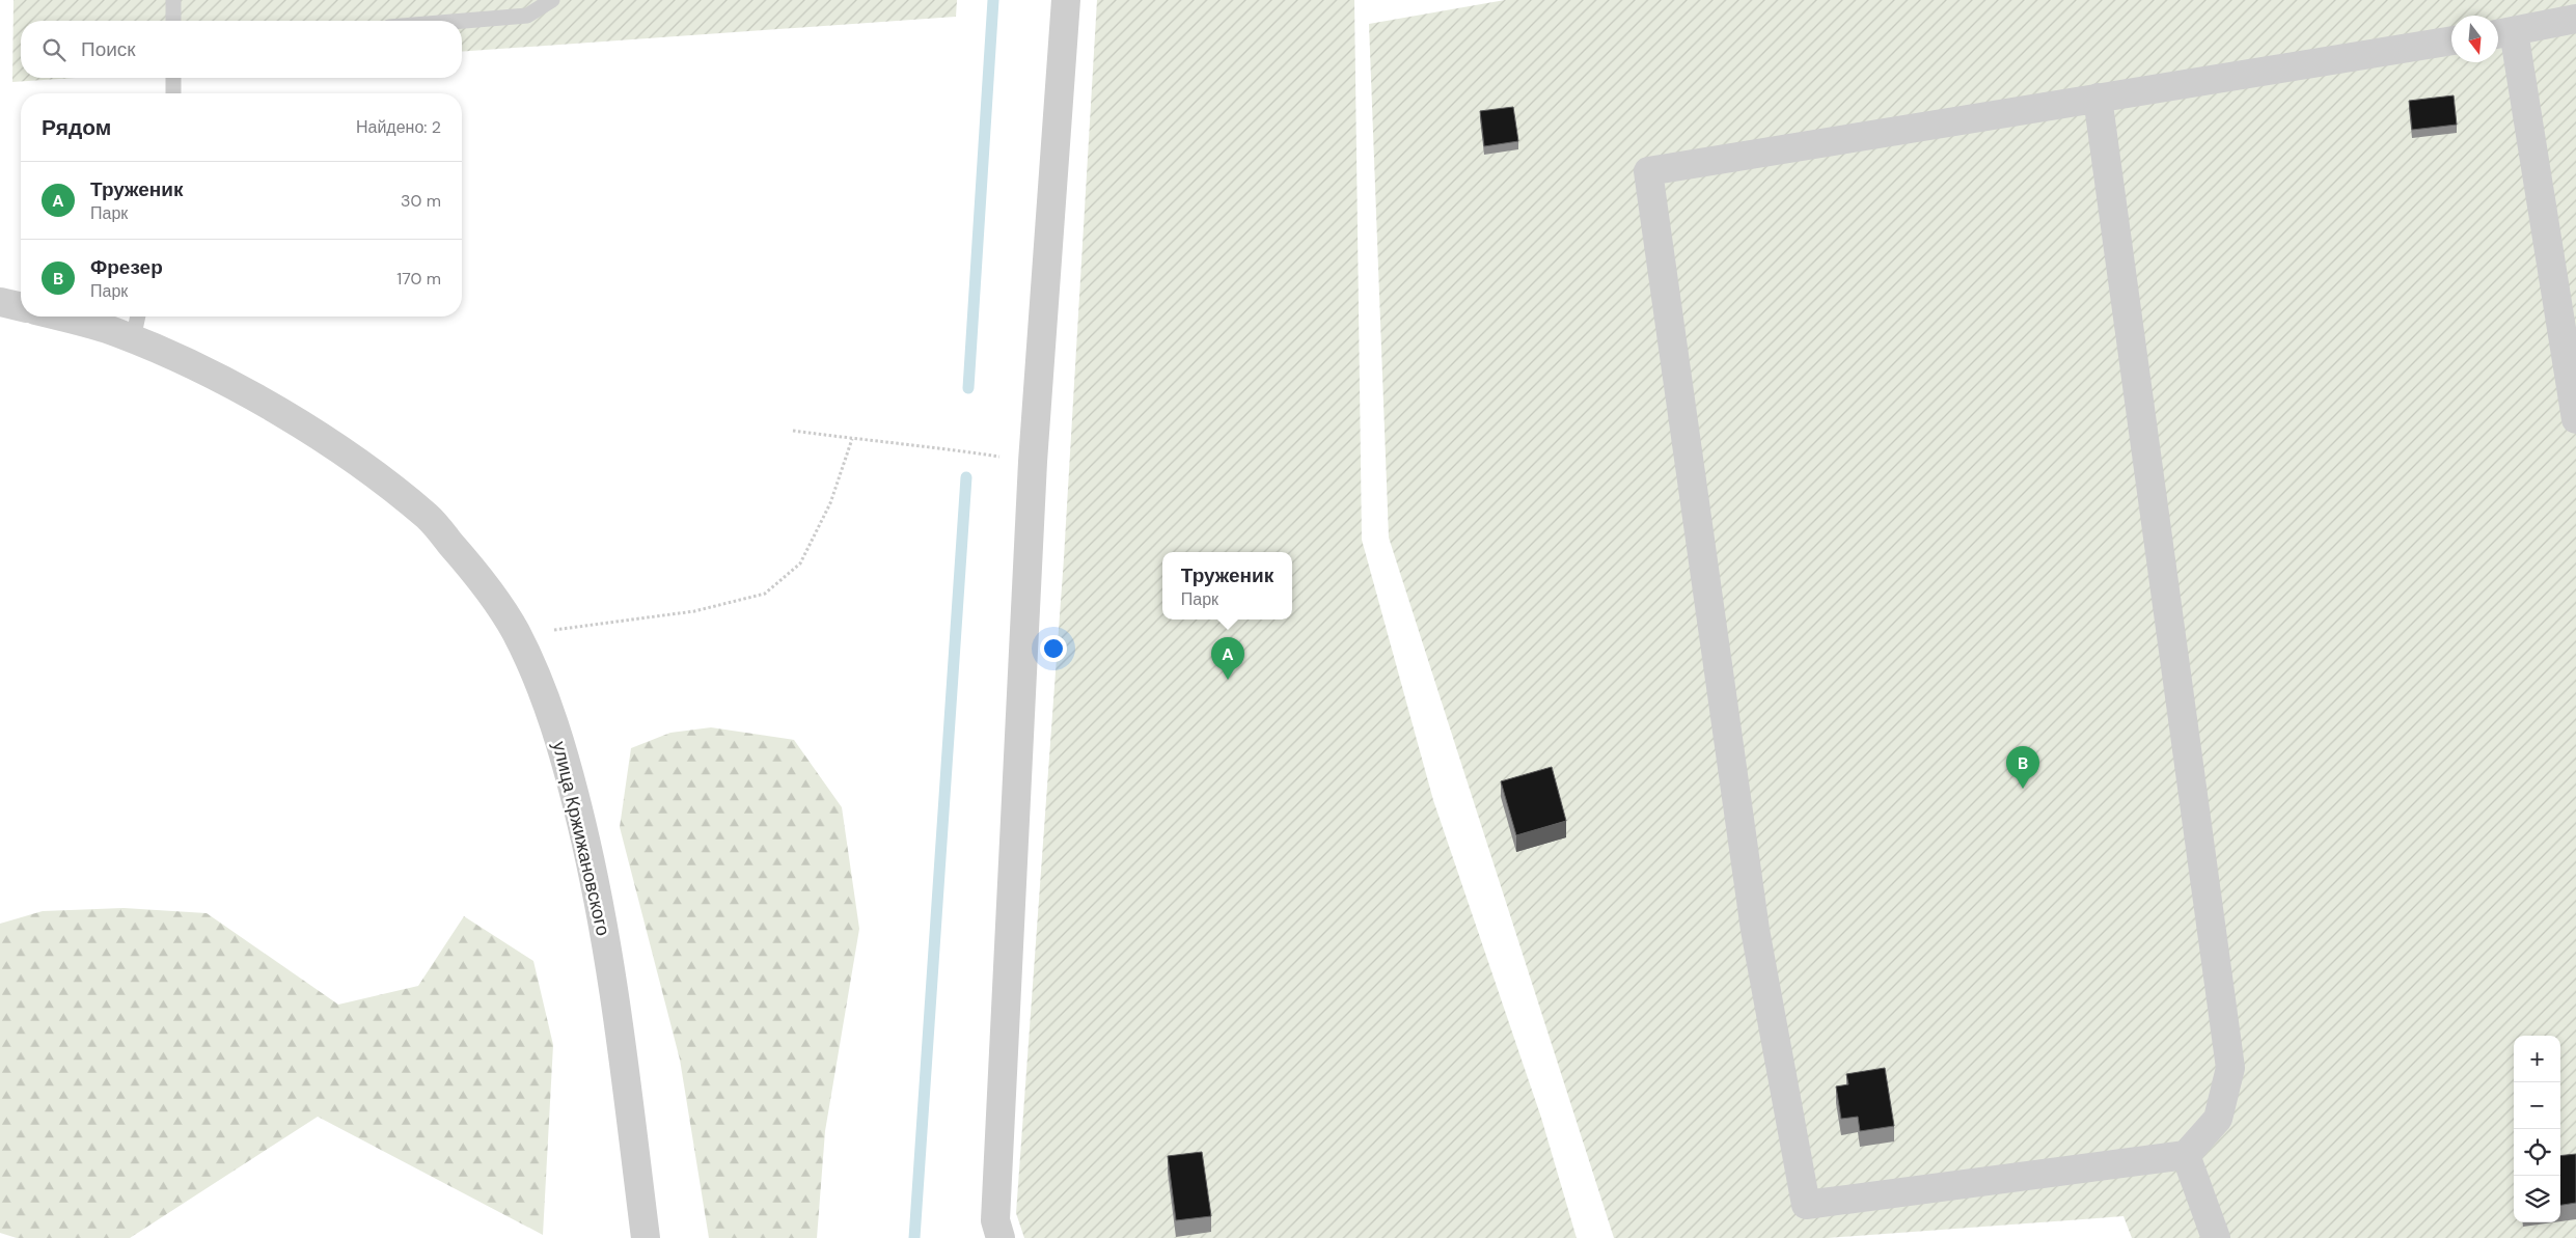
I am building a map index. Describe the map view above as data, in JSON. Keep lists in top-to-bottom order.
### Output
{
  "streets": {
    "street": ["улица Кржижановского"]
  },
  "north": "bottom",
  "page": {
    "search": "Поиск",
    "heading": ["Рядом", "Найдено: 2"],
    "list": [
      {
        "mark": "A",
        "name": "Труженик",
        "note": "Парк",
        "value": "30 m"
      },
      {
        "mark": "B",
        "name": "Фрезер",
        "note": "Парк",
        "value": "170 m"
      }
    ],
    "popup": ["Труженик", "Парк"],
    "pins": ["A", "B"],
    "map_buttons": ["+", "−"]
  }
}
